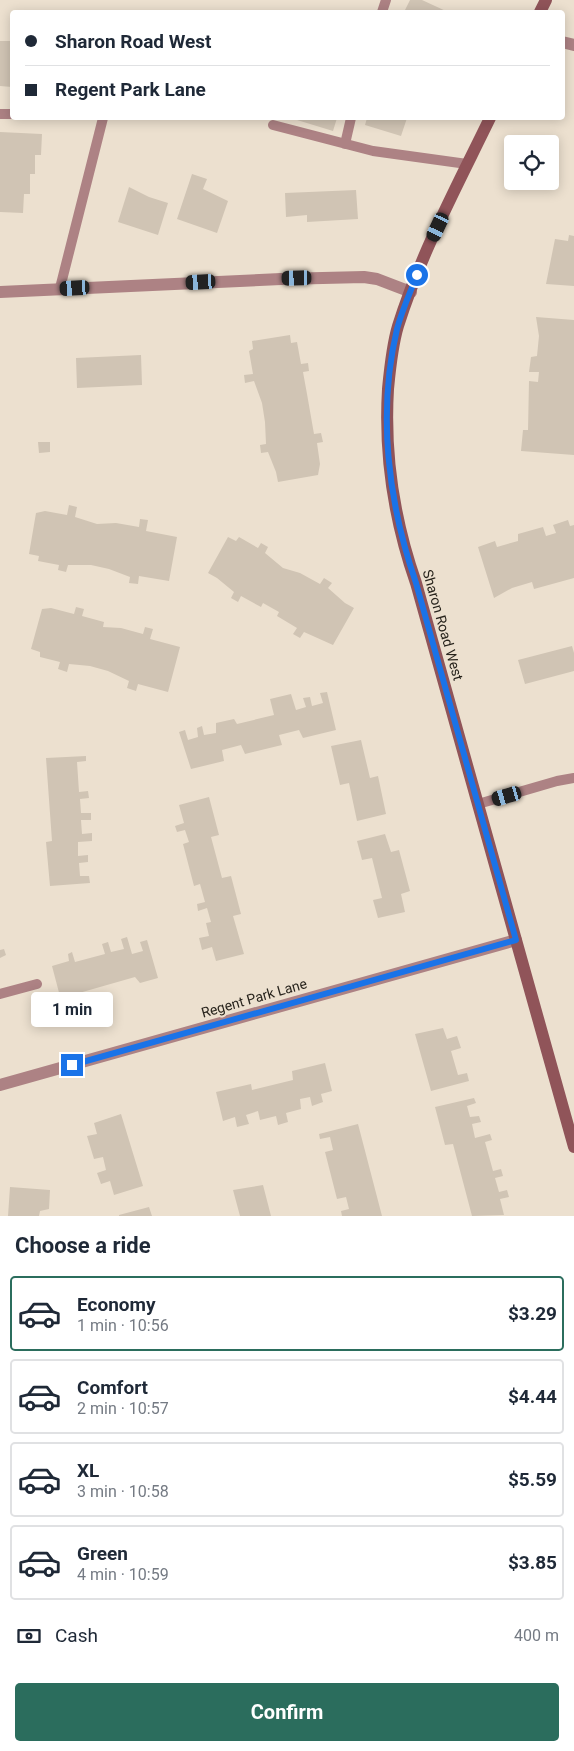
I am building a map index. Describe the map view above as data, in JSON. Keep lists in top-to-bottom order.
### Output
{
  "streets": {
    "main road": ["Sharon Road West"],
    "street": ["Regent Park Lane"]
  },
  "crossings": [
    ["Sharon Road West", "Regent Park Lane"]
  ],
  "page": {
    "banner": ["Sharon Road West", "Regent Park Lane"],
    "bubble": "1 min",
    "heading": "Choose a ride",
    "list": [
      {
        "name": "Economy",
        "note": "1 min · 10:56",
        "value": "$3.29"
      },
      {
        "name": "Comfort",
        "note": "2 min · 10:57",
        "value": "$4.44"
      },
      {
        "name": "XL",
        "note": "3 min · 10:58",
        "value": "$5.59"
      },
      {
        "name": "Green",
        "note": "4 min · 10:59",
        "value": "$3.85"
      }
    ],
    "pay": ["Cash", "400 m"],
    "buttons": "Confirm"
  }
}
